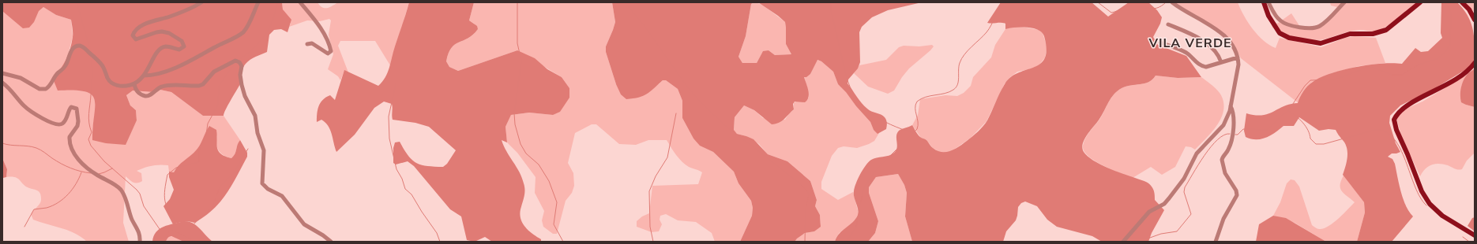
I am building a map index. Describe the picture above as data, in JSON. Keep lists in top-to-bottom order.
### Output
{
  "districts": ["VILA VERDE"]
}
